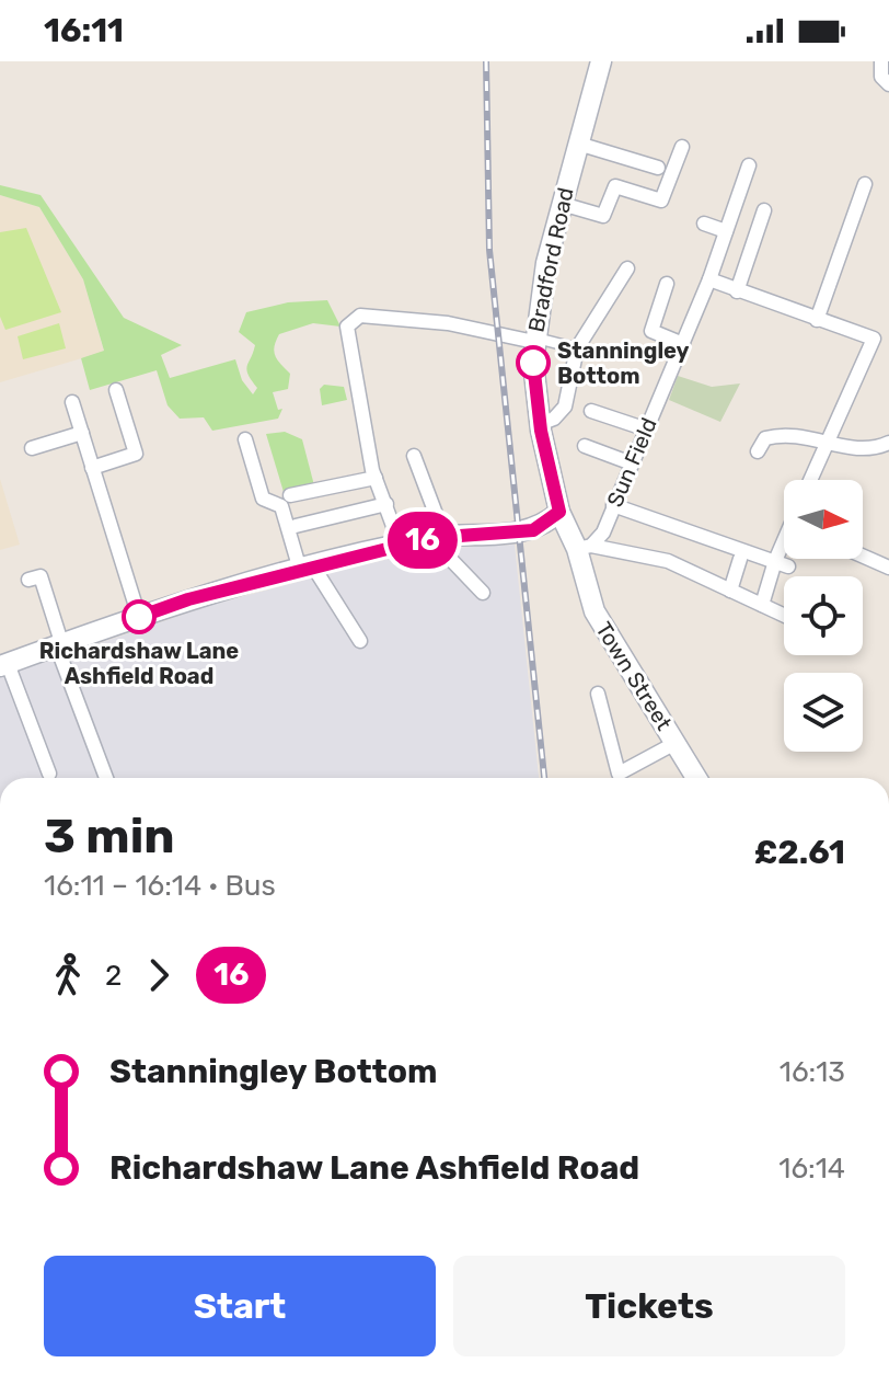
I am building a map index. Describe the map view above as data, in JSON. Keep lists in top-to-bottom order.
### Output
{
  "streets": {
    "main road": ["Bradford Road", "Town Street"],
    "street": ["Sun Field"]
  },
  "crossings": [
    ["Bradford Road", "Town Street"],
    ["Sun Field", "Town Street"]
  ],
  "places": ["Stanningley Bottom", "Richardshaw Lane Ashfield Road"],
  "lines": ["bus line 16"],
  "north": "right",
  "page": {
    "status": "16:11",
    "on_map": "16",
    "heading": ["3 min", "16:11 – 16:14 · Bus", "£2.61"],
    "legs": ["2", "16"],
    "list": [
      {
        "name": "Stanningley Bottom",
        "value": "16:13"
      },
      {
        "name": "Richardshaw Lane Ashfield Road",
        "value": "16:14"
      }
    ],
    "buttons": ["Start", "Tickets"]
  }
}
